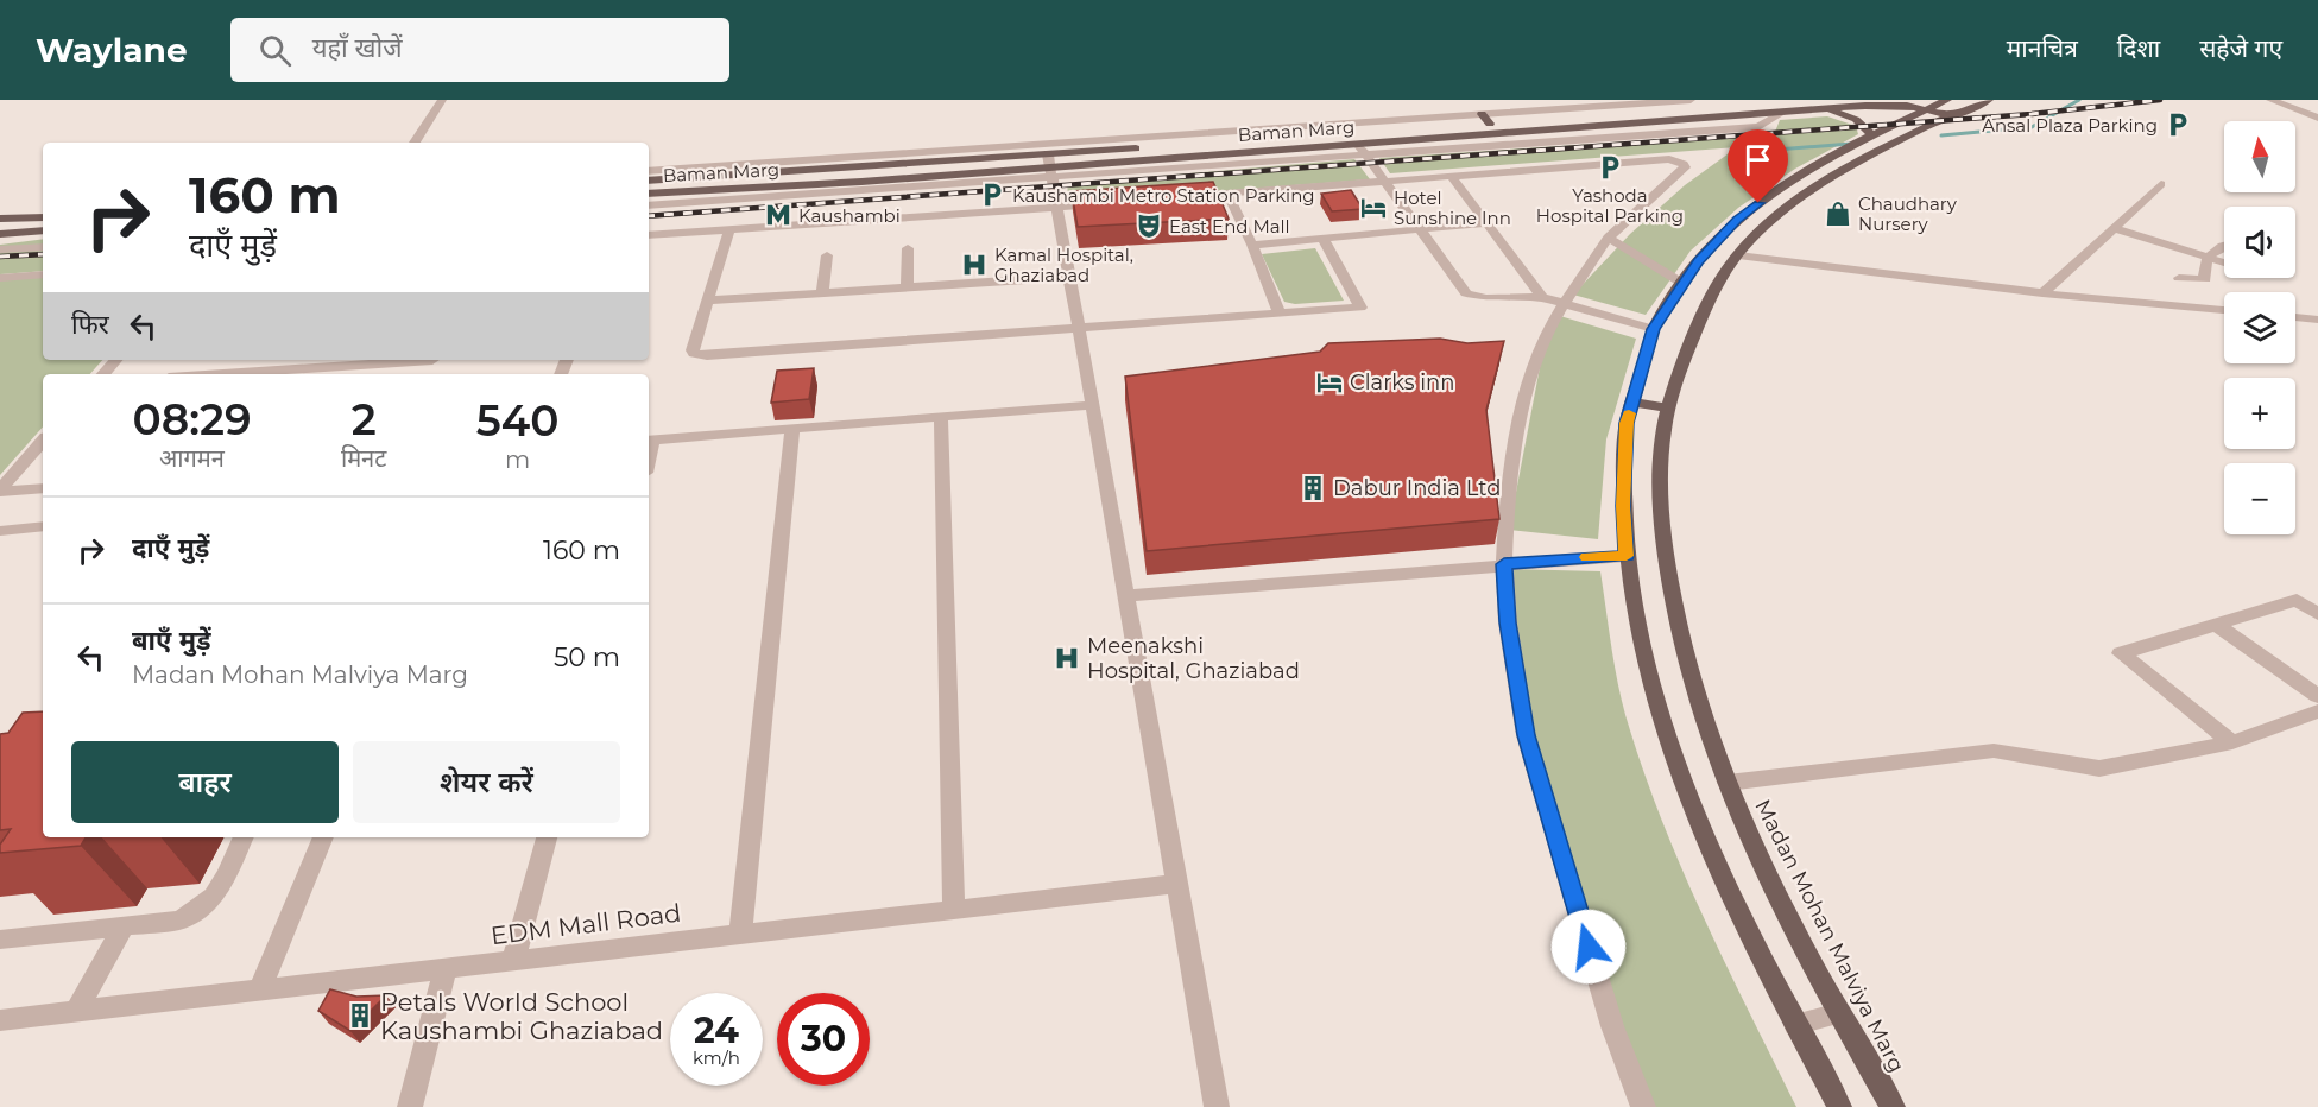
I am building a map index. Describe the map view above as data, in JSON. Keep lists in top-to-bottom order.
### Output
{
  "streets": {
    "main road": ["Baman Marg", "Madan Mohan Malviya Marg"],
    "street": ["EDM Mall Road"]
  },
  "crossings": [
    ["Baman Marg", "Madan Mohan Malviya Marg"]
  ],
  "places": {
    "parking": ["Ansal Plaza Parking", "Yashoda Hospital Parking", "Kaushambi Metro Station Parking"],
    "hotel": ["Hotel Sunshine Inn", "Clarks inn"],
    "shop": ["Chaudhary Nursery"],
    "metro station": ["Kaushambi"],
    "theatre": ["East End Mall"],
    "hospital": ["Kamal Hospital, Ghaziabad", "Meenakshi Hospital, Ghaziabad"],
    "building": ["Dabur India Ltd", "Petals World School Kaushambi Ghaziabad"]
  },
  "north": "top",
  "page": {
    "header": "Waylane",
    "search": "यहाँ खोजें",
    "nav": ["मानचित्र", "दिशा", "सहेजे गए"],
    "map_buttons": ["+", "−"],
    "turn": ["160 m", "दाएँ मुड़ें"],
    "then": "फिर",
    "eta": [
      "08:29",
      "आगमन",
      "2",
      "मिनट",
      "540",
      "m"
    ],
    "list": [
      {
        "name": "दाएँ मुड़ें",
        "value": "160 m"
      },
      {
        "name": "बाएँ मुड़ें",
        "note": "Madan Mohan Malviya Marg",
        "value": "50 m"
      }
    ],
    "buttons": ["बाहर", "शेयर करें"],
    "speed": "24 km/h",
    "limit": "30"
  }
}
